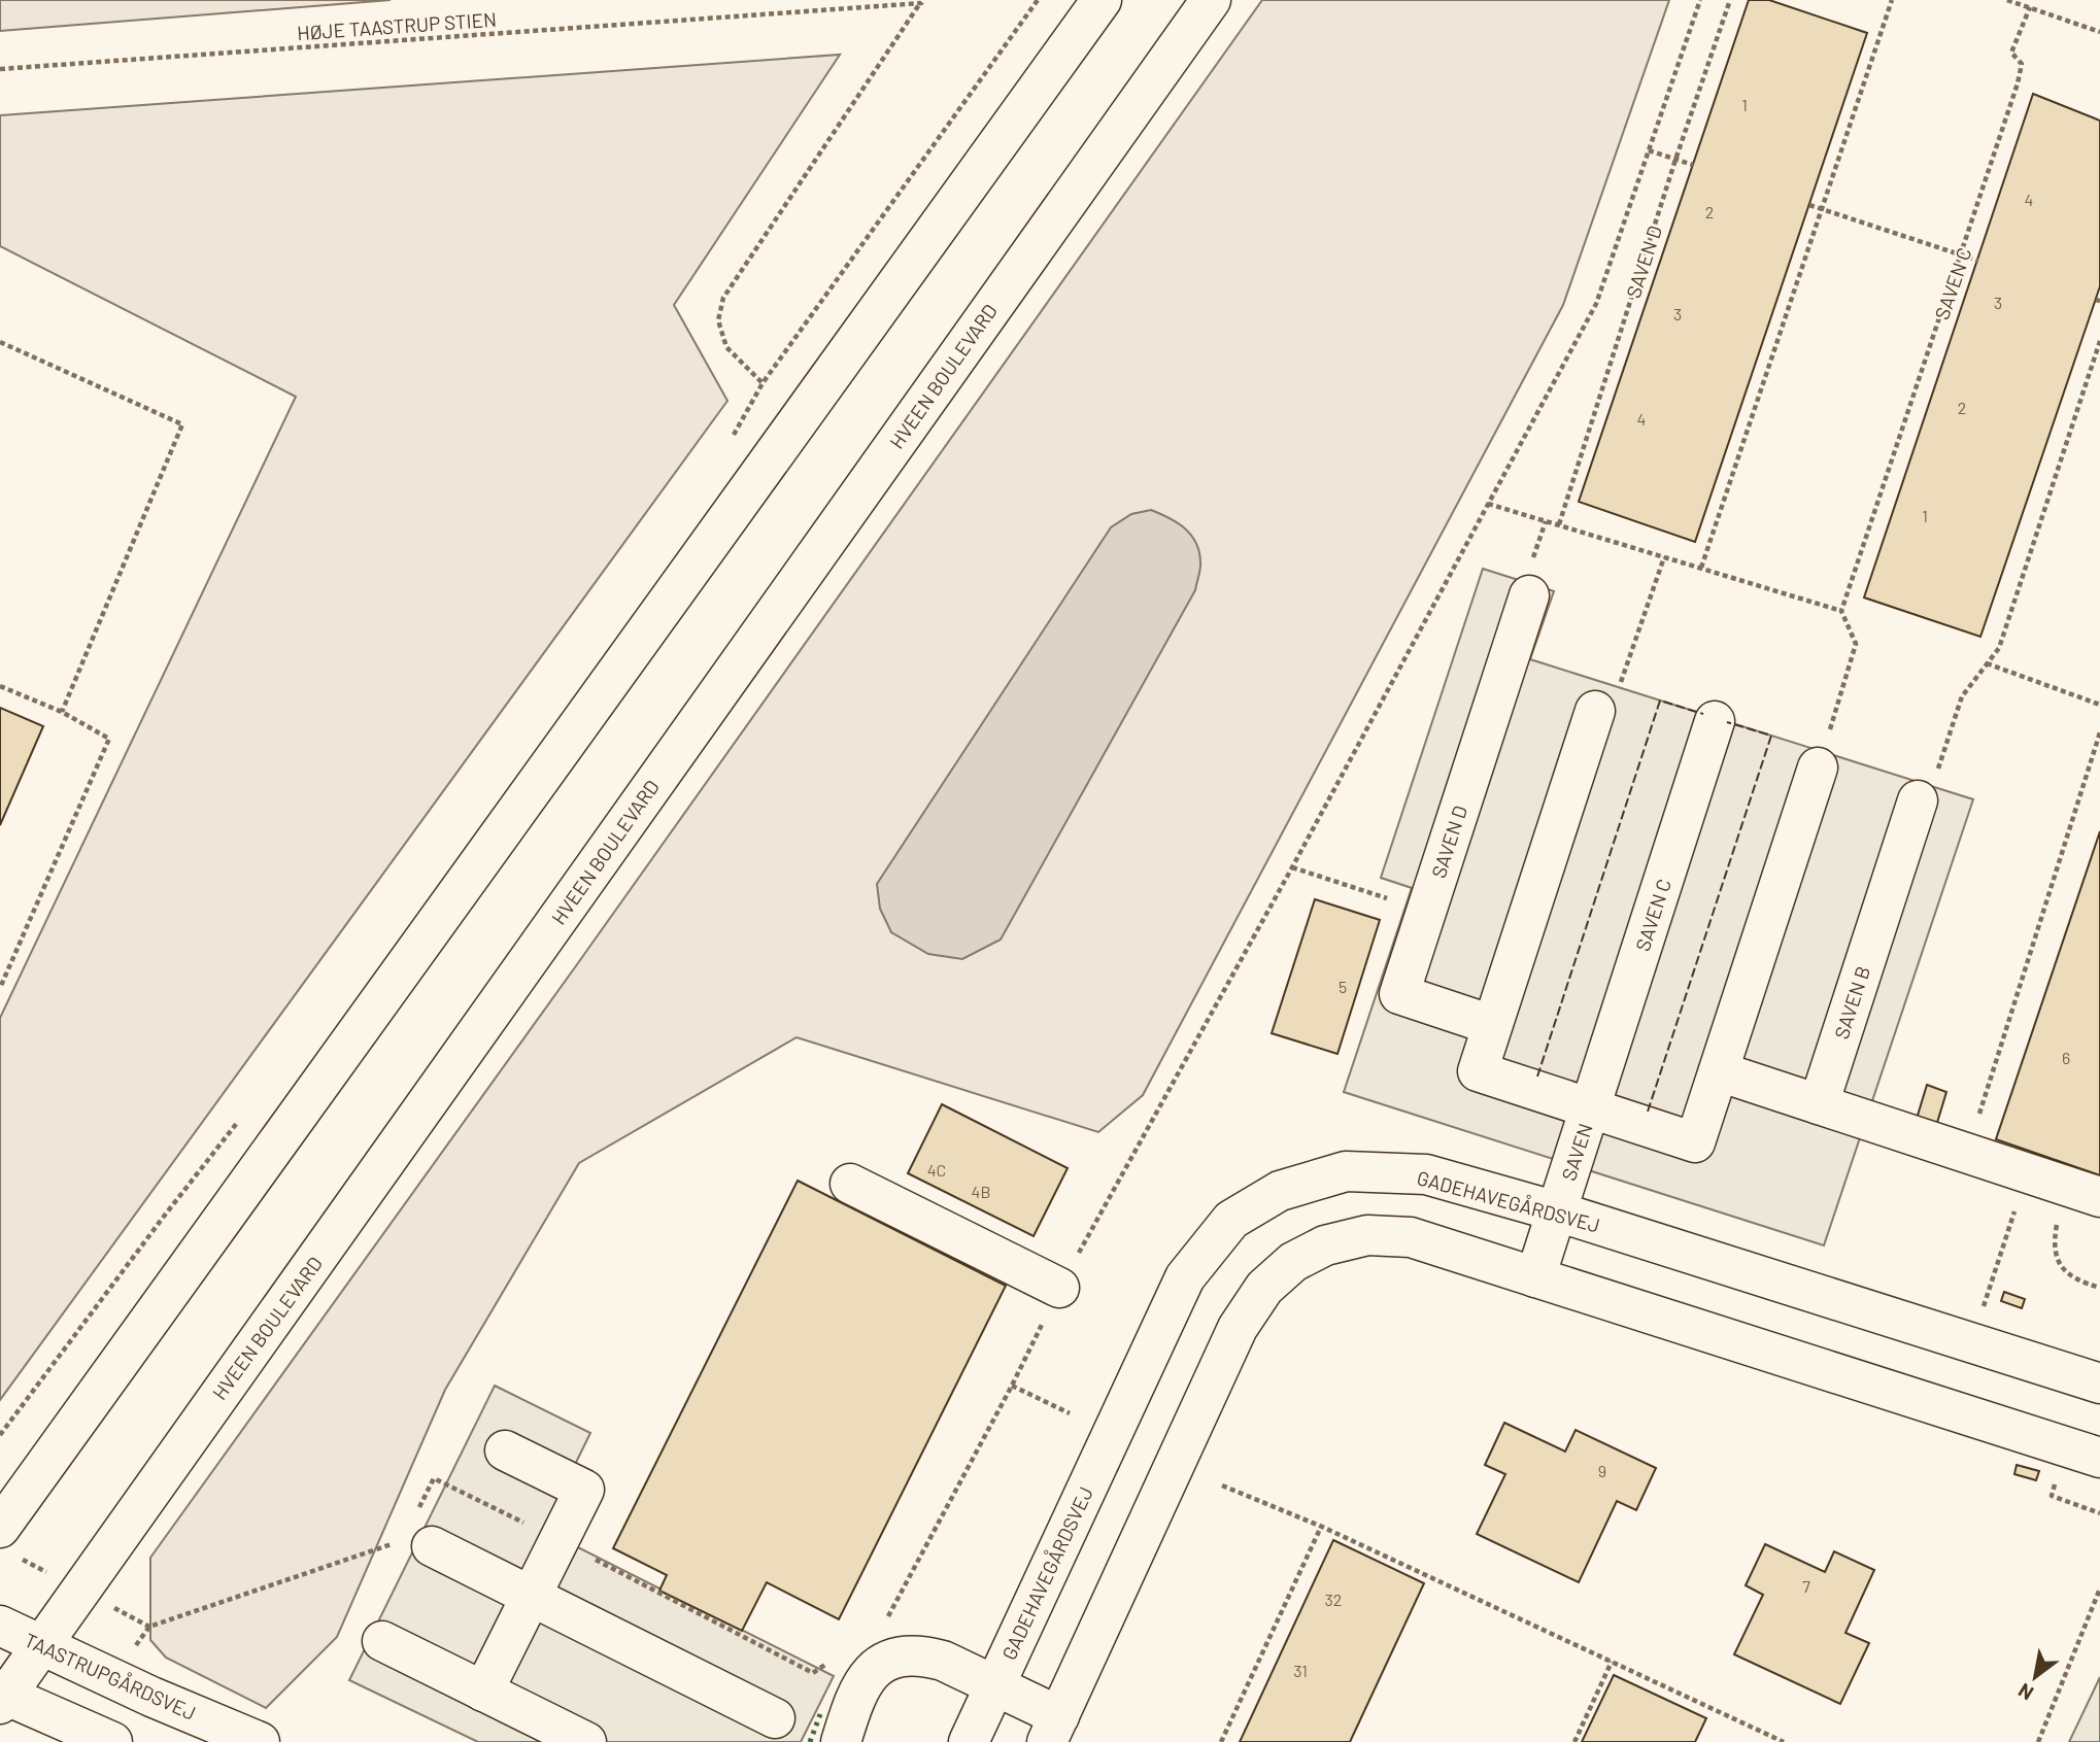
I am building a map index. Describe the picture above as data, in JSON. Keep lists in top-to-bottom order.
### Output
{
  "streets": {
    "street": [
      "SAVEN D",
      "SAVEN C",
      "HVEEN BOULEVARD",
      "SAVEN B",
      "SAVEN",
      "GADEHAVEGÅRDSVEJ",
      "TAASTRUPGÅRDSVEJ"
    ],
    "path": ["HØJE TAASTRUP STIEN"]
  },
  "crossings": [
    ["SAVEN C", "SAVEN"],
    ["HVEEN BOULEVARD", "TAASTRUPGÅRDSVEJ"],
    ["SAVEN", "GADEHAVEGÅRDSVEJ"]
  ],
  "house_numbers": [
    "1",
    "4",
    "2",
    "3",
    "3",
    "2",
    "4",
    "1",
    "5",
    "6",
    "4C",
    "4B",
    "9",
    "7",
    "32",
    "31"
  ],
  "north": "bottom left"
}
